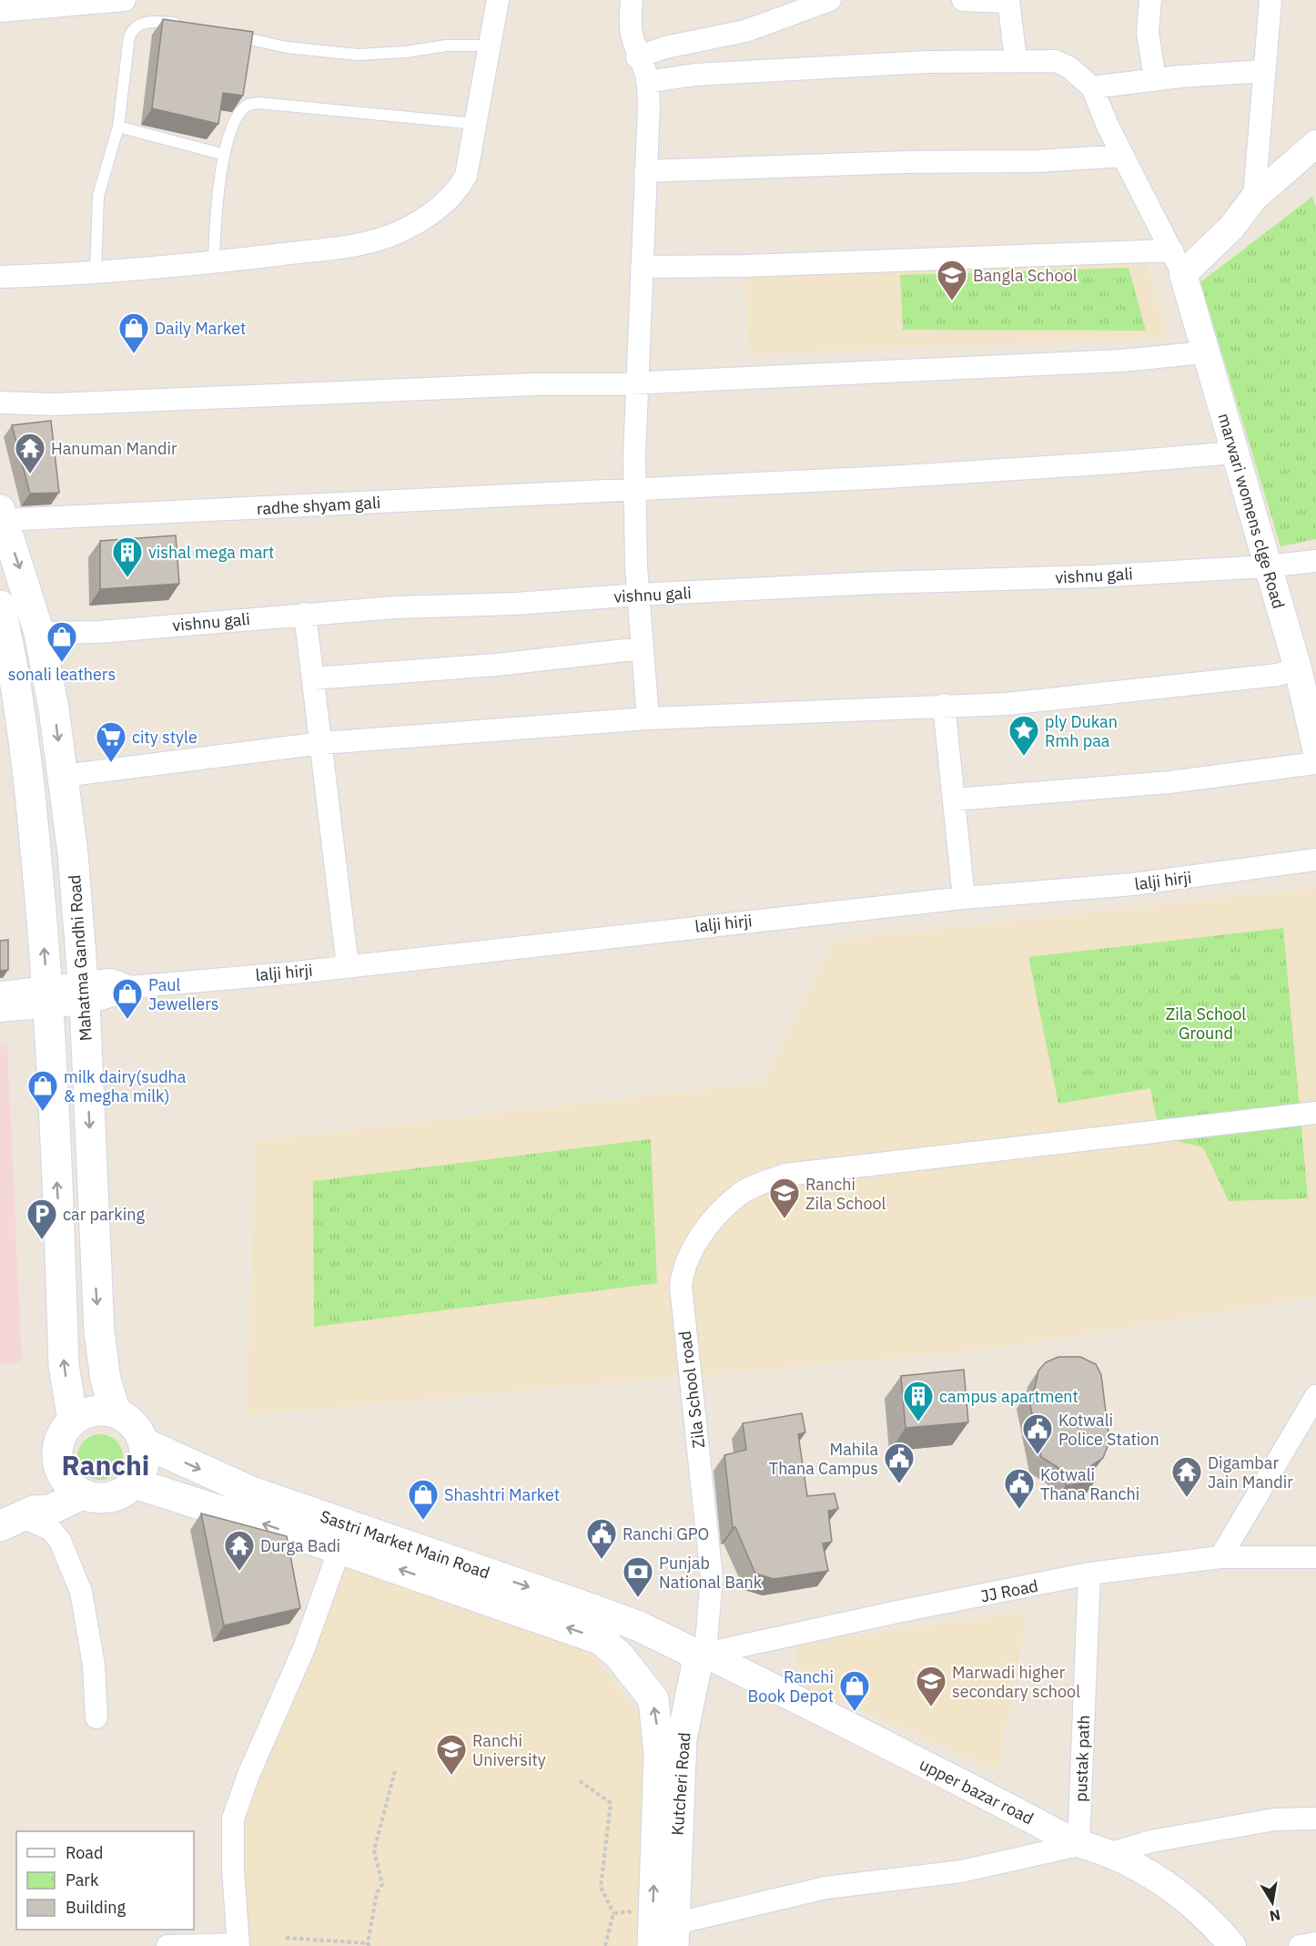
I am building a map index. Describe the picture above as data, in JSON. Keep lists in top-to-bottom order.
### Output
{
  "streets": {
    "main road": ["Mahatma Gandhi Road", "Sastri Market Main Road", "Kutcheri Road"],
    "street": [
      "radhe shyam gali",
      "marwari womens clge Road",
      "vishnu gali",
      "lalji hirji",
      "Zila School road",
      "JJ Road",
      "pustak path",
      "upper bazar road"
    ]
  },
  "crossings": [
    ["radhe shyam gali", "marwari womens clge Road"],
    ["radhe shyam gali", "Mahatma Gandhi Road"],
    ["marwari womens clge Road", "vishnu gali"],
    ["vishnu gali", "Mahatma Gandhi Road"],
    ["lalji hirji", "Mahatma Gandhi Road"],
    ["Mahatma Gandhi Road", "Sastri Market Main Road"],
    ["Zila School road", "Sastri Market Main Road"],
    ["Zila School road", "JJ Road"],
    ["Zila School road", "Kutcheri Road"],
    ["Zila School road", "upper bazar road"],
    ["Sastri Market Main Road", "JJ Road"],
    ["Sastri Market Main Road", "Kutcheri Road"],
    ["Sastri Market Main Road", "upper bazar road"],
    ["JJ Road", "pustak path"],
    ["JJ Road", "Kutcheri Road"],
    ["JJ Road", "upper bazar road"],
    ["pustak path", "upper bazar road"],
    ["Kutcheri Road", "upper bazar road"]
  ],
  "districts": ["Ranchi"],
  "parks": ["Zila School Ground"],
  "places": {
    "school or university": [
      "Bangla School",
      "Ranchi Zila School",
      "Marwadi higher secondary school",
      "Ranchi University"
    ],
    "shop": [
      "Daily Market",
      "sonali leathers",
      "Paul Jewellers",
      "milk dairy(sudha & megha milk)",
      "Shashtri Market",
      "Ranchi Book Depot"
    ],
    "temple": ["Hanuman Mandir", "Digambar Jain Mandir", "Durga Badi"],
    "building": ["vishal mega mart", "campus apartment"],
    "place": ["ply Dukan Rmh paa"],
    "supermarket": ["city style"],
    "parking": ["car parking"],
    "public building": [
      "Kotwali Police Station",
      "Mahila Thana Campus",
      "Kotwali Thana Ranchi",
      "Ranchi GPO"
    ],
    "bank": ["Punjab National Bank"]
  },
  "legend": ["Road", "Park", "Building"],
  "north": "bottom"
}
